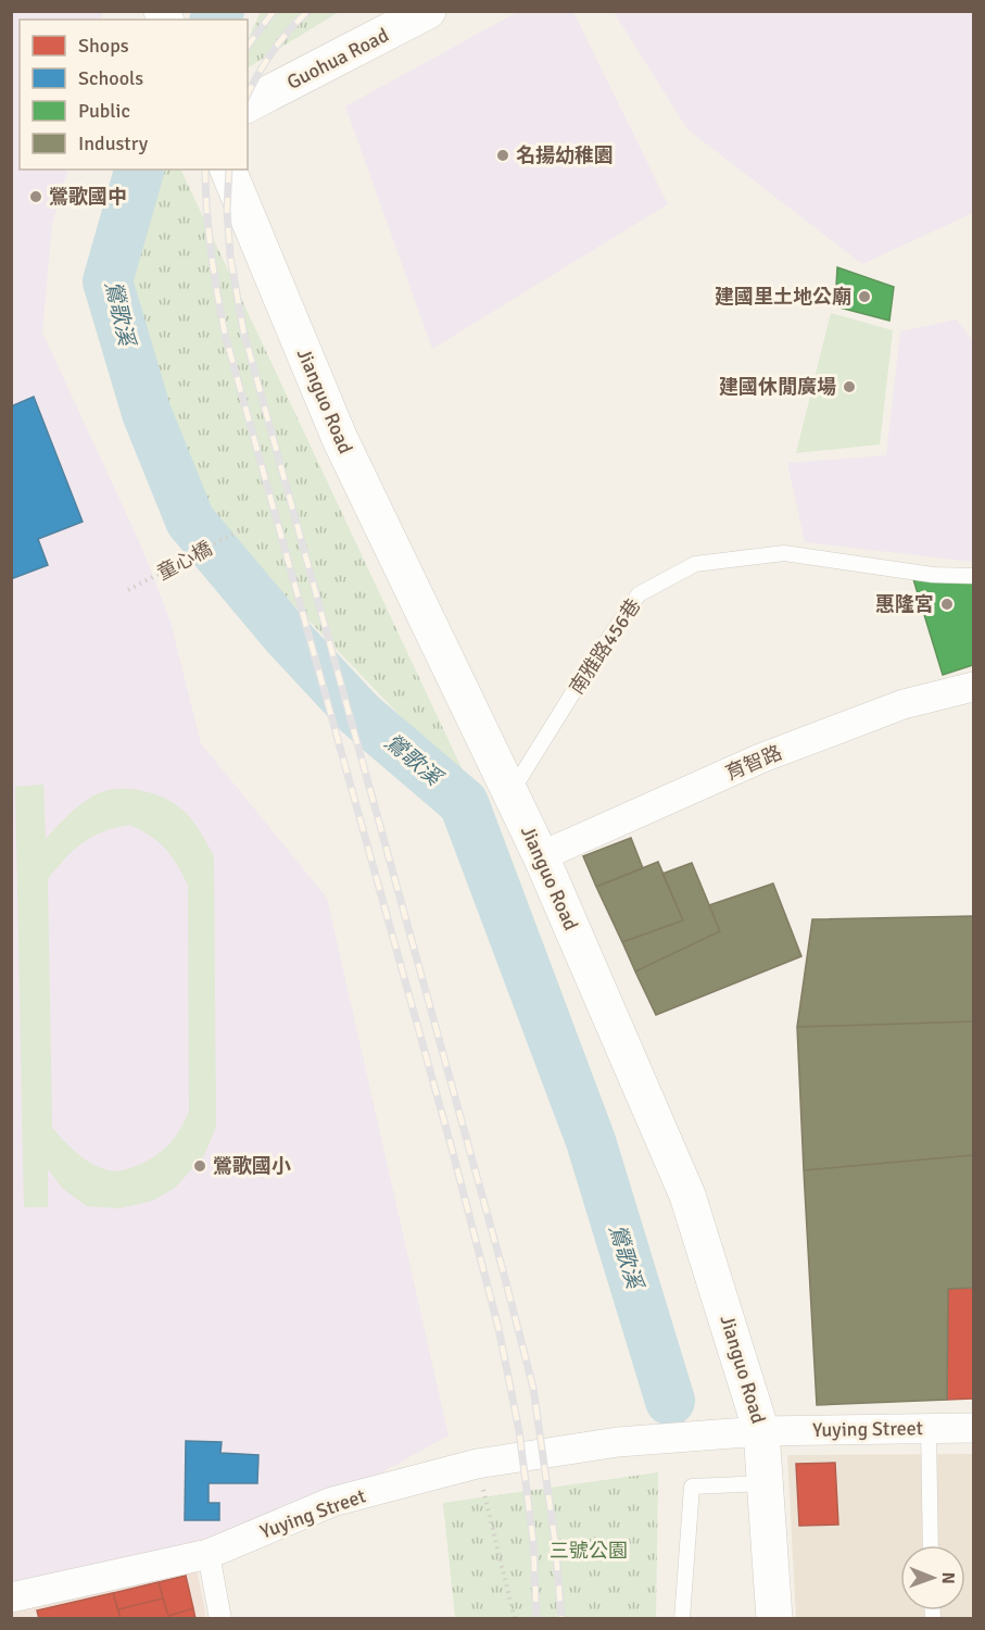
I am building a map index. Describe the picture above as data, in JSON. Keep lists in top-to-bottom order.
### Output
{
  "streets": {
    "street": [
      "Guohua Road",
      "Jianguo Road",
      "育智路",
      "Yuying Street"
    ],
    "lane": ["南雅路456巷"],
    "path": ["童心橋"]
  },
  "crossings": [
    ["Jianguo Road", "南雅路456巷"],
    ["Jianguo Road", "育智路"],
    ["Jianguo Road", "Yuying Street"]
  ],
  "water": ["鶯歌溪"],
  "parks": ["三號公園"],
  "places": [
    "名揚幼稚園",
    "鶯歌國中",
    "建國里土地公廟",
    "建國休閒廣場",
    "惠隆宮",
    "鶯歌國小"
  ],
  "legend": [
    "Shops",
    "Schools",
    "Public",
    "Industry"
  ],
  "north": "right"
}
